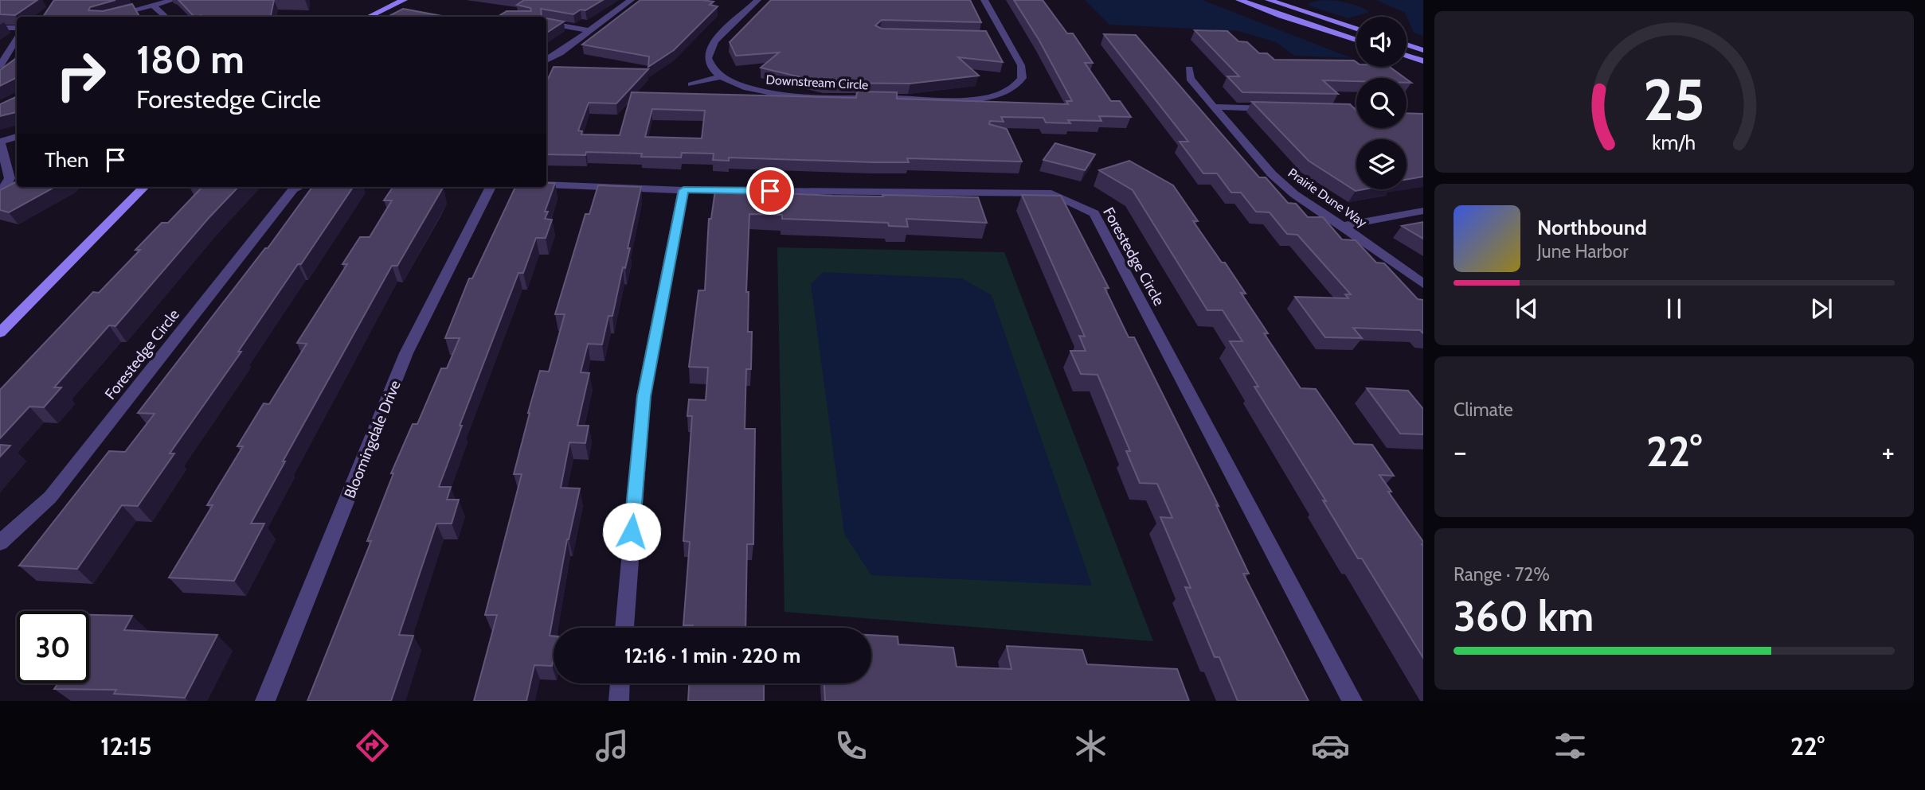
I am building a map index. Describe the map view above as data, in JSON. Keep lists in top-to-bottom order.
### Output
{
  "streets": {
    "street": [
      "Downstream Circle",
      "Prairie Dune Way",
      "Forestedge Circle",
      "Bloomingdale Drive"
    ]
  },
  "page": {
    "turn": ["180 m", "Forestedge Circle"],
    "then": "Then",
    "song": ["Northbound", "June Harbor"],
    "tile": [
      "Climate",
      ["Range · 72%", "360 km"]
    ],
    "heat": ["−", "22°", "+"],
    "limit": "30",
    "trip": "12:16 · 1 min · 220 m",
    "tabs": ["12:15", "22°"],
    "gauge": ["25", "km/h"]
  }
}
